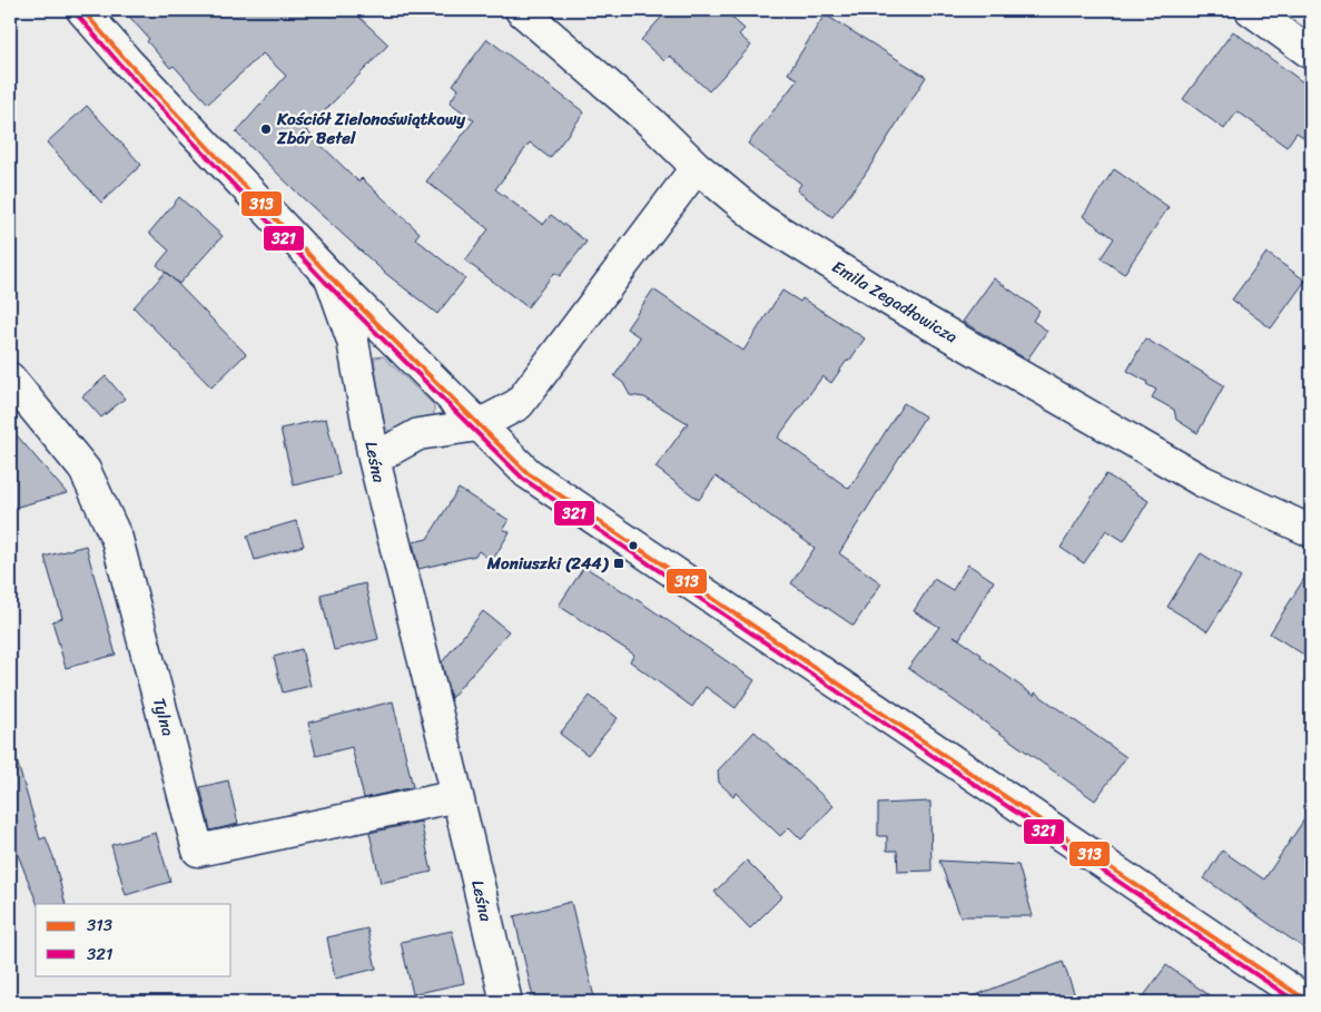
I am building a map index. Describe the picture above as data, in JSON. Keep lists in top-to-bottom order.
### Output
{
  "streets": {
    "street": ["Emila Zegadłowicza", "Leśna", "Tylna"]
  },
  "crossings": [
    ["Leśna", "Tylna"]
  ],
  "places": {
    "other": ["Kościół Zielonoświątkowy Zbór Betel"],
    "transit": ["Moniuszki (244)"]
  },
  "lines": ["transit line 313", "transit line 321"],
  "legend": ["313", "321"]
}
